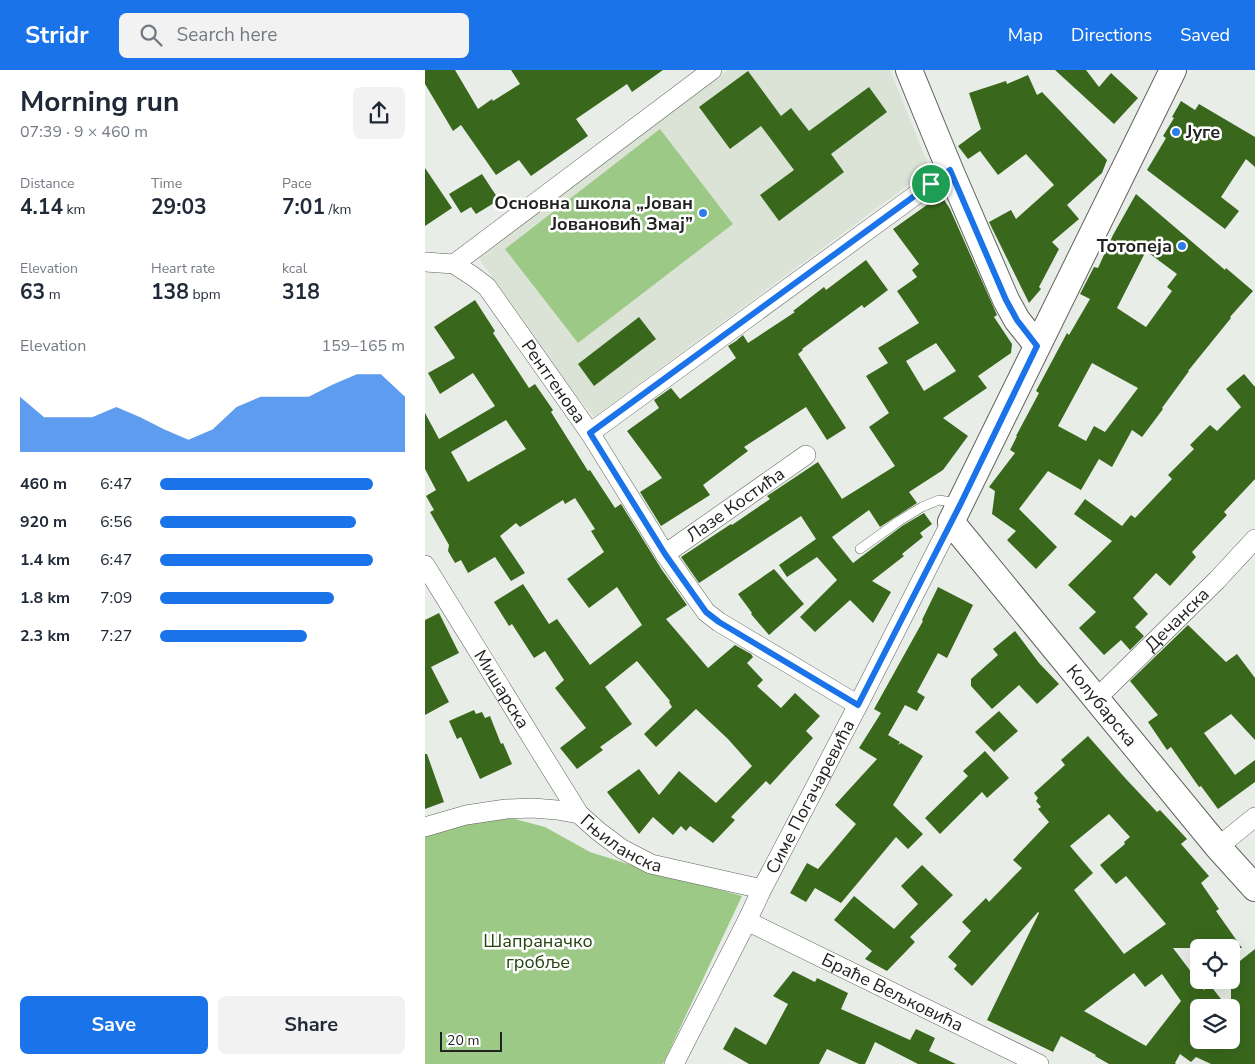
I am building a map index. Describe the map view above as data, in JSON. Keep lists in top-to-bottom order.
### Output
{
  "streets": {
    "main road": ["Колубарска", "Симе Погачаревића"],
    "street": [
      "Рентгенова",
      "Лазе Костића",
      "Дечанска",
      "Мишарска",
      "Гњиланска",
      "Браће Вељковића"
    ]
  },
  "crossings": [
    ["Рентгенова", "Лазе Костића"],
    ["Рентгенова", "Симе Погачаревића"],
    ["Дечанска", "Колубарска"],
    ["Мишарска", "Гњиланска"],
    ["Колубарска", "Симе Погачаревића"],
    ["Симе Погачаревића", "Гњиланска"],
    ["Симе Погачаревића", "Браће Вељковића"]
  ],
  "parks": ["Шапраначко гробље"],
  "places": ["Југе", "Основна школа „Јован Јовановић Змај”", "Тотопеја"],
  "scale_bar": "20 m",
  "page": {
    "header": "Stridr",
    "search": "Search here",
    "nav": ["Map", "Directions", "Saved"],
    "heading": ["Morning run", "07:39 · 9 × 460 m"],
    "stats": [
      ["Distance", "4.14 km"],
      ["Time", "29:03"],
      ["Pace", "7:01 /km"],
      ["Elevation", "63 m"],
      ["Heart rate", "138 bpm"],
      ["kcal", "318"]
    ],
    "chart": ["Elevation", "159–165 m"],
    "list": [
      {
        "name": "460 m",
        "note": "6:47"
      },
      {
        "name": "920 m",
        "note": "6:56"
      },
      {
        "name": "1.4 km",
        "note": "6:47"
      },
      {
        "name": "1.8 km",
        "note": "7:09"
      },
      {
        "name": "2.3 km",
        "note": "7:27"
      }
    ],
    "buttons": ["Save", "Share"],
    "scale": "20 m"
  }
}
